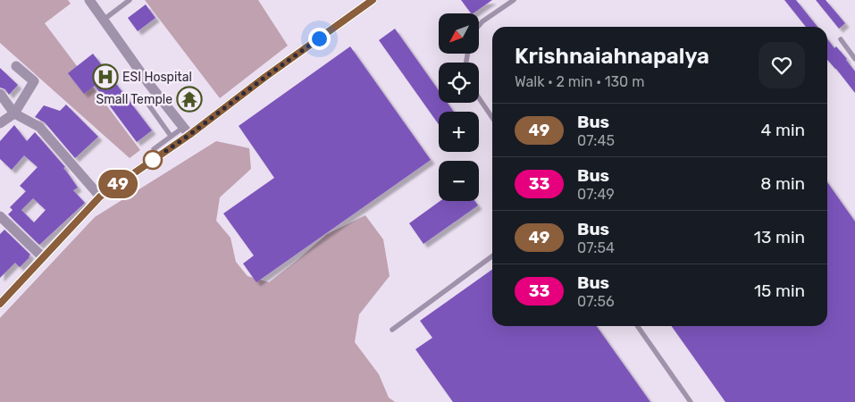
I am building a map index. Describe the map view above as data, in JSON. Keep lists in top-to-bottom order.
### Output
{
  "places": {
    "hospital": ["ESI Hospital"],
    "temple": ["Small Temple"]
  },
  "lines": ["bus line 49"],
  "north": "bottom left",
  "page": {
    "on_map": "49",
    "map_buttons": ["+", "−"],
    "heading": ["Krishnaiahnapalya", "Walk · 2 min · 130 m"],
    "list": [
      {
        "mark": "49",
        "name": "Bus",
        "note": "07:45",
        "value": "4 min"
      },
      {
        "mark": "33",
        "name": "Bus",
        "note": "07:49",
        "value": "8 min"
      },
      {
        "mark": "49",
        "name": "Bus",
        "note": "07:54",
        "value": "13 min"
      },
      {
        "mark": "33",
        "name": "Bus",
        "note": "07:56",
        "value": "15 min"
      }
    ]
  }
}
